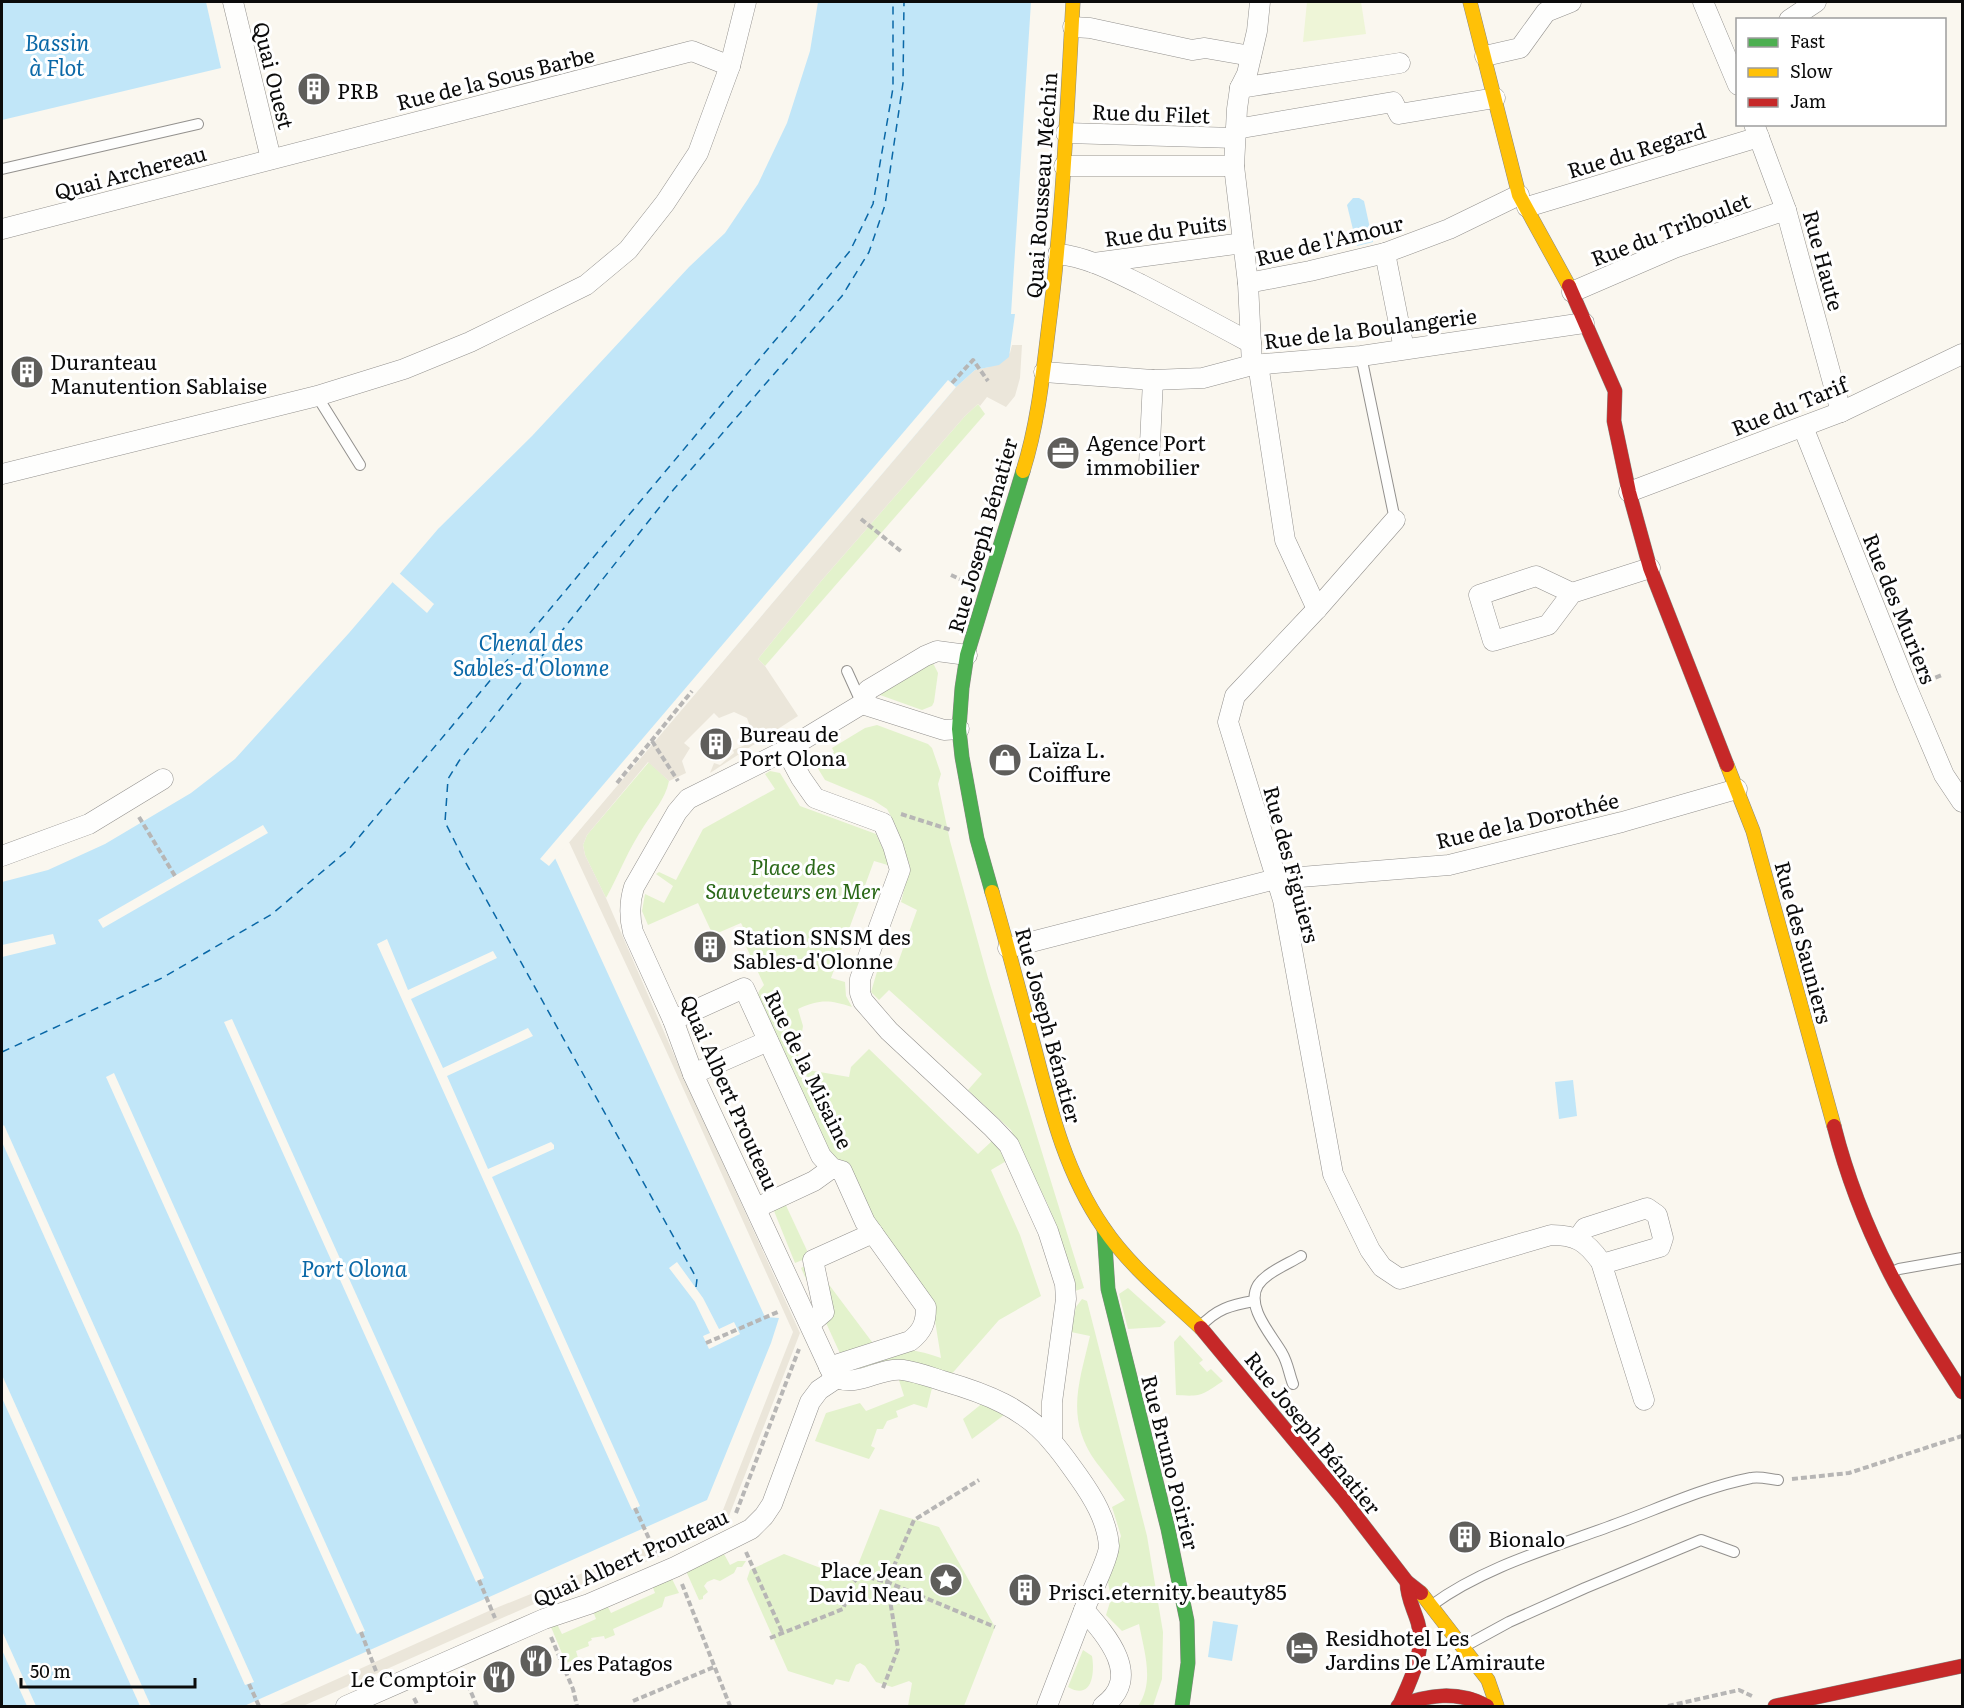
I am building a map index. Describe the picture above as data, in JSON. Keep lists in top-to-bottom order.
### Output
{
  "streets": {
    "street": [
      "Quai Ouest",
      "Rue de la Sous Barbe",
      "Rue du Filet",
      "Rue du Regard",
      "Quai Archereau",
      "Quai Rousseau Méchin",
      "Rue du Triboulet",
      "Rue du Puits",
      "Rue de l'Amour",
      "Rue Haute",
      "Rue de la Boulangerie",
      "Rue du Tarif",
      "Rue Joseph Bénatier",
      "Rue des Muriers",
      "Rue de la Dorothée",
      "Rue des Figuiers",
      "Rue des Sauniers",
      "Rue de la Misaine",
      "Quai Albert Prouteau",
      "Rue Bruno Poirier"
    ]
  },
  "crossings": [
    ["Quai Ouest", "Rue de la Sous Barbe"],
    ["Quai Ouest", "Quai Archereau"],
    ["Rue de la Sous Barbe", "Quai Archereau"],
    ["Rue du Filet", "Quai Rousseau Méchin"],
    ["Rue du Filet", "Rue des Sauniers"],
    ["Rue du Regard", "Rue de l'Amour"],
    ["Rue du Regard", "Rue Haute"],
    ["Rue du Regard", "Rue des Sauniers"],
    ["Quai Rousseau Méchin", "Rue de la Boulangerie"],
    ["Quai Rousseau Méchin", "Rue Joseph Bénatier"],
    ["Rue du Triboulet", "Rue Haute"],
    ["Rue du Triboulet", "Rue des Sauniers"],
    ["Rue du Puits", "Rue de la Boulangerie"],
    ["Rue de l'Amour", "Rue des Sauniers"],
    ["Rue Haute", "Rue du Tarif"],
    ["Rue de la Boulangerie", "Rue des Figuiers"],
    ["Rue de la Boulangerie", "Rue des Sauniers"],
    ["Rue du Tarif", "Rue des Muriers"],
    ["Rue du Tarif", "Rue des Sauniers"],
    ["Rue Joseph Bénatier", "Rue de la Dorothée"],
    ["Rue Joseph Bénatier", "Rue Bruno Poirier"],
    ["Rue de la Dorothée", "Rue des Figuiers"],
    ["Rue de la Dorothée", "Rue des Sauniers"],
    ["Rue de la Misaine", "Quai Albert Prouteau"]
  ],
  "water": ["Bassin à Flot", "Chenal des Sables-d'Olonne", "Port Olona"],
  "parks": ["Place des Sauveteurs en Mer"],
  "places": {
    "building": [
      "PRB",
      "Duranteau Manutention Sablaise",
      "Bureau de Port Olona",
      "Station SNSM des Sables-d'Olonne",
      "Bionalo",
      "Prisci.eternity.beauty85"
    ],
    "office": ["Agence Port immobilier"],
    "shop": ["Laïza L. Coiffure"],
    "place": ["Place Jean David Neau"],
    "hotel": ["Residhotel Les Jardins De L’Amiraute"],
    "restaurant": ["Les Patagos", "Le Comptoir"]
  },
  "legend": ["Fast", "Slow", "Jam"],
  "scale_bar": "50 m"
}
